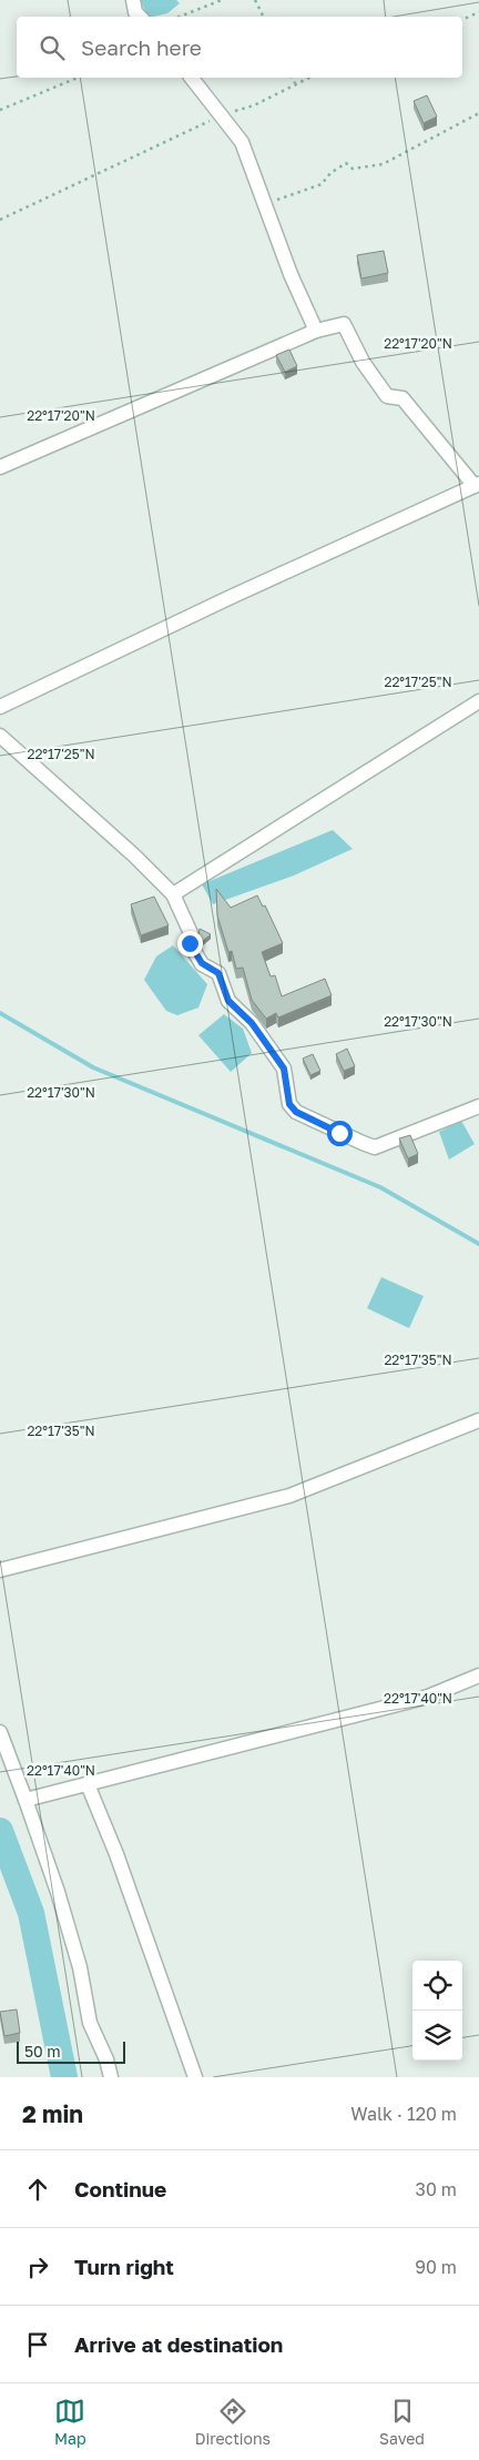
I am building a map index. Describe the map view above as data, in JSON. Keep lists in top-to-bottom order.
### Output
{
  "scale_bar": "50 m",
  "page": {
    "search": "Search here",
    "scale": "50 m",
    "heading": ["2 min", "Walk · 120 m"],
    "list": [
      ["Continue", "30 m"],
      ["Turn right", "90 m"],
      "Arrive at destination"
    ],
    "nav": ["Map", "Directions", "Saved"]
  },
  "coordinates": [
    "22°17'20\"N",
    "22°17'25\"N",
    "22°17'30\"N",
    "22°17'35\"N",
    "22°17'40\"N"
  ]
}
